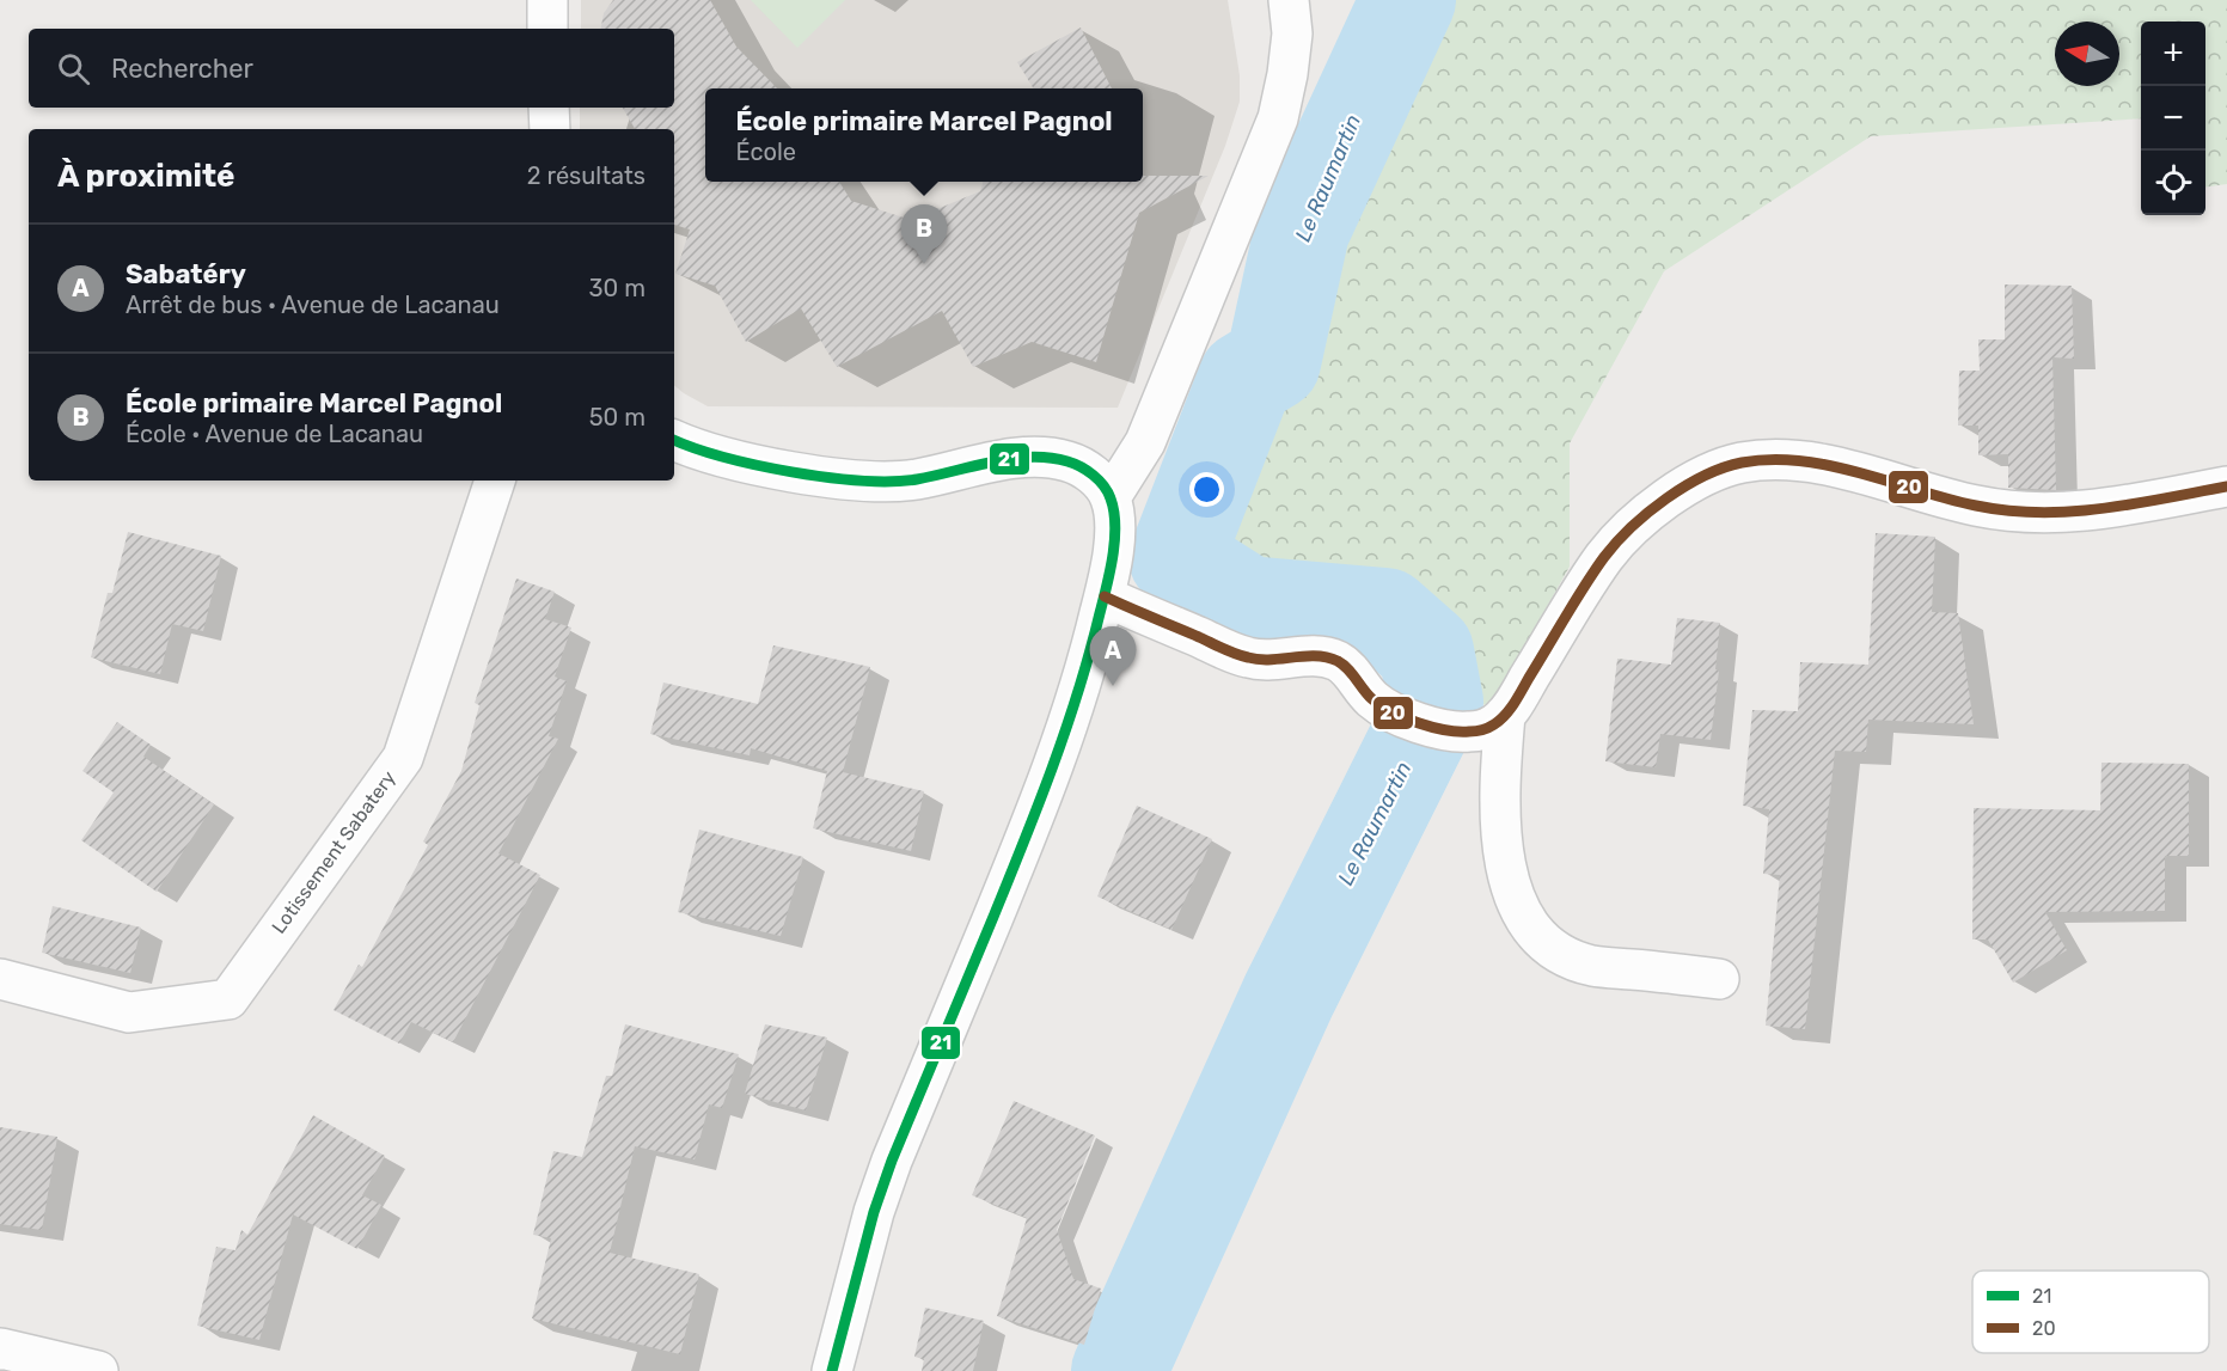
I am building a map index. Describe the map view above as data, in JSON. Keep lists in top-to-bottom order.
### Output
{
  "streets": {
    "street": ["Lotissement Sabatery"]
  },
  "water": ["Le Raumartin"],
  "lines": ["transit line 21", "transit line 20"],
  "legend": ["21", "20"],
  "north": "left",
  "page": {
    "map_buttons": ["+", "−"],
    "search": "Rechercher",
    "popup": ["École primaire Marcel Pagnol", "École"],
    "heading": ["À proximité", "2 résultats"],
    "pins": ["B", "A"],
    "list": [
      {
        "mark": "A",
        "name": "Sabatéry",
        "note": "Arrêt de bus · Avenue de Lacanau",
        "value": "30 m"
      },
      {
        "mark": "B",
        "name": "École primaire Marcel Pagnol",
        "note": "École · Avenue de Lacanau",
        "value": "50 m"
      }
    ]
  }
}
